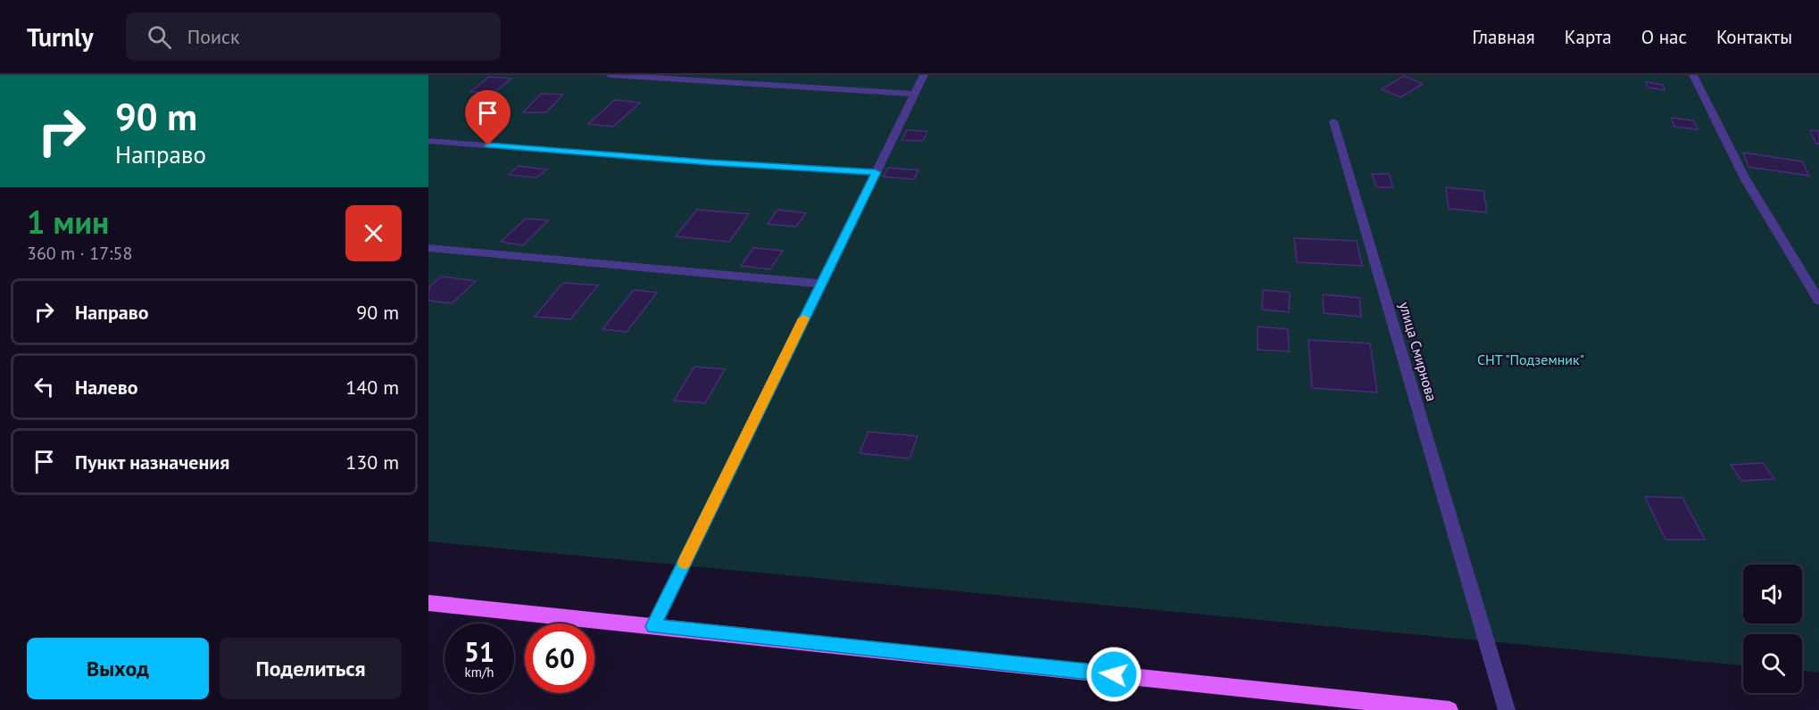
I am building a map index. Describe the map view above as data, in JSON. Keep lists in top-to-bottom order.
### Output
{
  "streets": {
    "street": ["улица Смирнова"]
  },
  "parks": ["СНТ \"Подземник\""],
  "page": {
    "header": "Turnly",
    "search": "Поиск",
    "nav": [
      "Главная",
      "Карта",
      "О нас",
      "Контакты"
    ],
    "turn": ["90 m", "Направо"],
    "heading": ["1 мин", "360 m · 17:58"],
    "list": [
      {
        "name": "Направо",
        "value": "90 m"
      },
      {
        "name": "Налево",
        "value": "140 m"
      },
      {
        "name": "Пункт назначения",
        "value": "130 m"
      }
    ],
    "speed": "51 km/h",
    "limit": "60",
    "buttons": ["Выход", "Поделиться"]
  }
}
